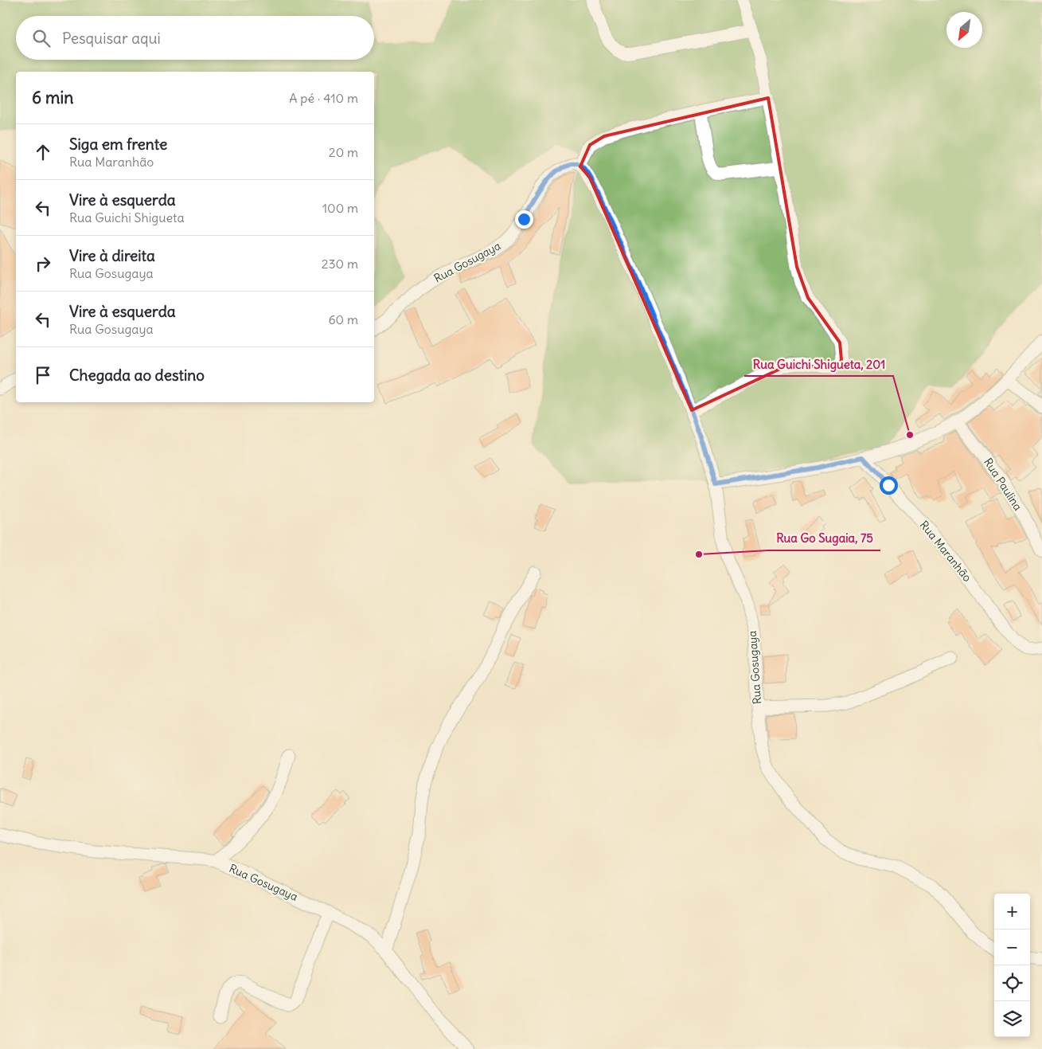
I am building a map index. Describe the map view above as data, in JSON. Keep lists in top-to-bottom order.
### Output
{
  "streets": {
    "street": ["Rua Gosugaya", "Rua Paulina", "Rua Maranhão"]
  },
  "places": ["Rua Guichi Shigueta, 201", "Rua Go Sugaia, 75"],
  "north": "bottom left",
  "page": {
    "search": "Pesquisar aqui",
    "heading": ["6 min", "A pé · 410 m"],
    "list": [
      ["Siga em frente", "Rua Maranhão", "20 m"],
      ["Vire à esquerda", "Rua Guichi Shigueta", "100 m"],
      ["Vire à direita", "Rua Gosugaya", "230 m"],
      ["Vire à esquerda", "Rua Gosugaya", "60 m"],
      "Chegada ao destino"
    ],
    "map_buttons": ["+", "−"]
  }
}
